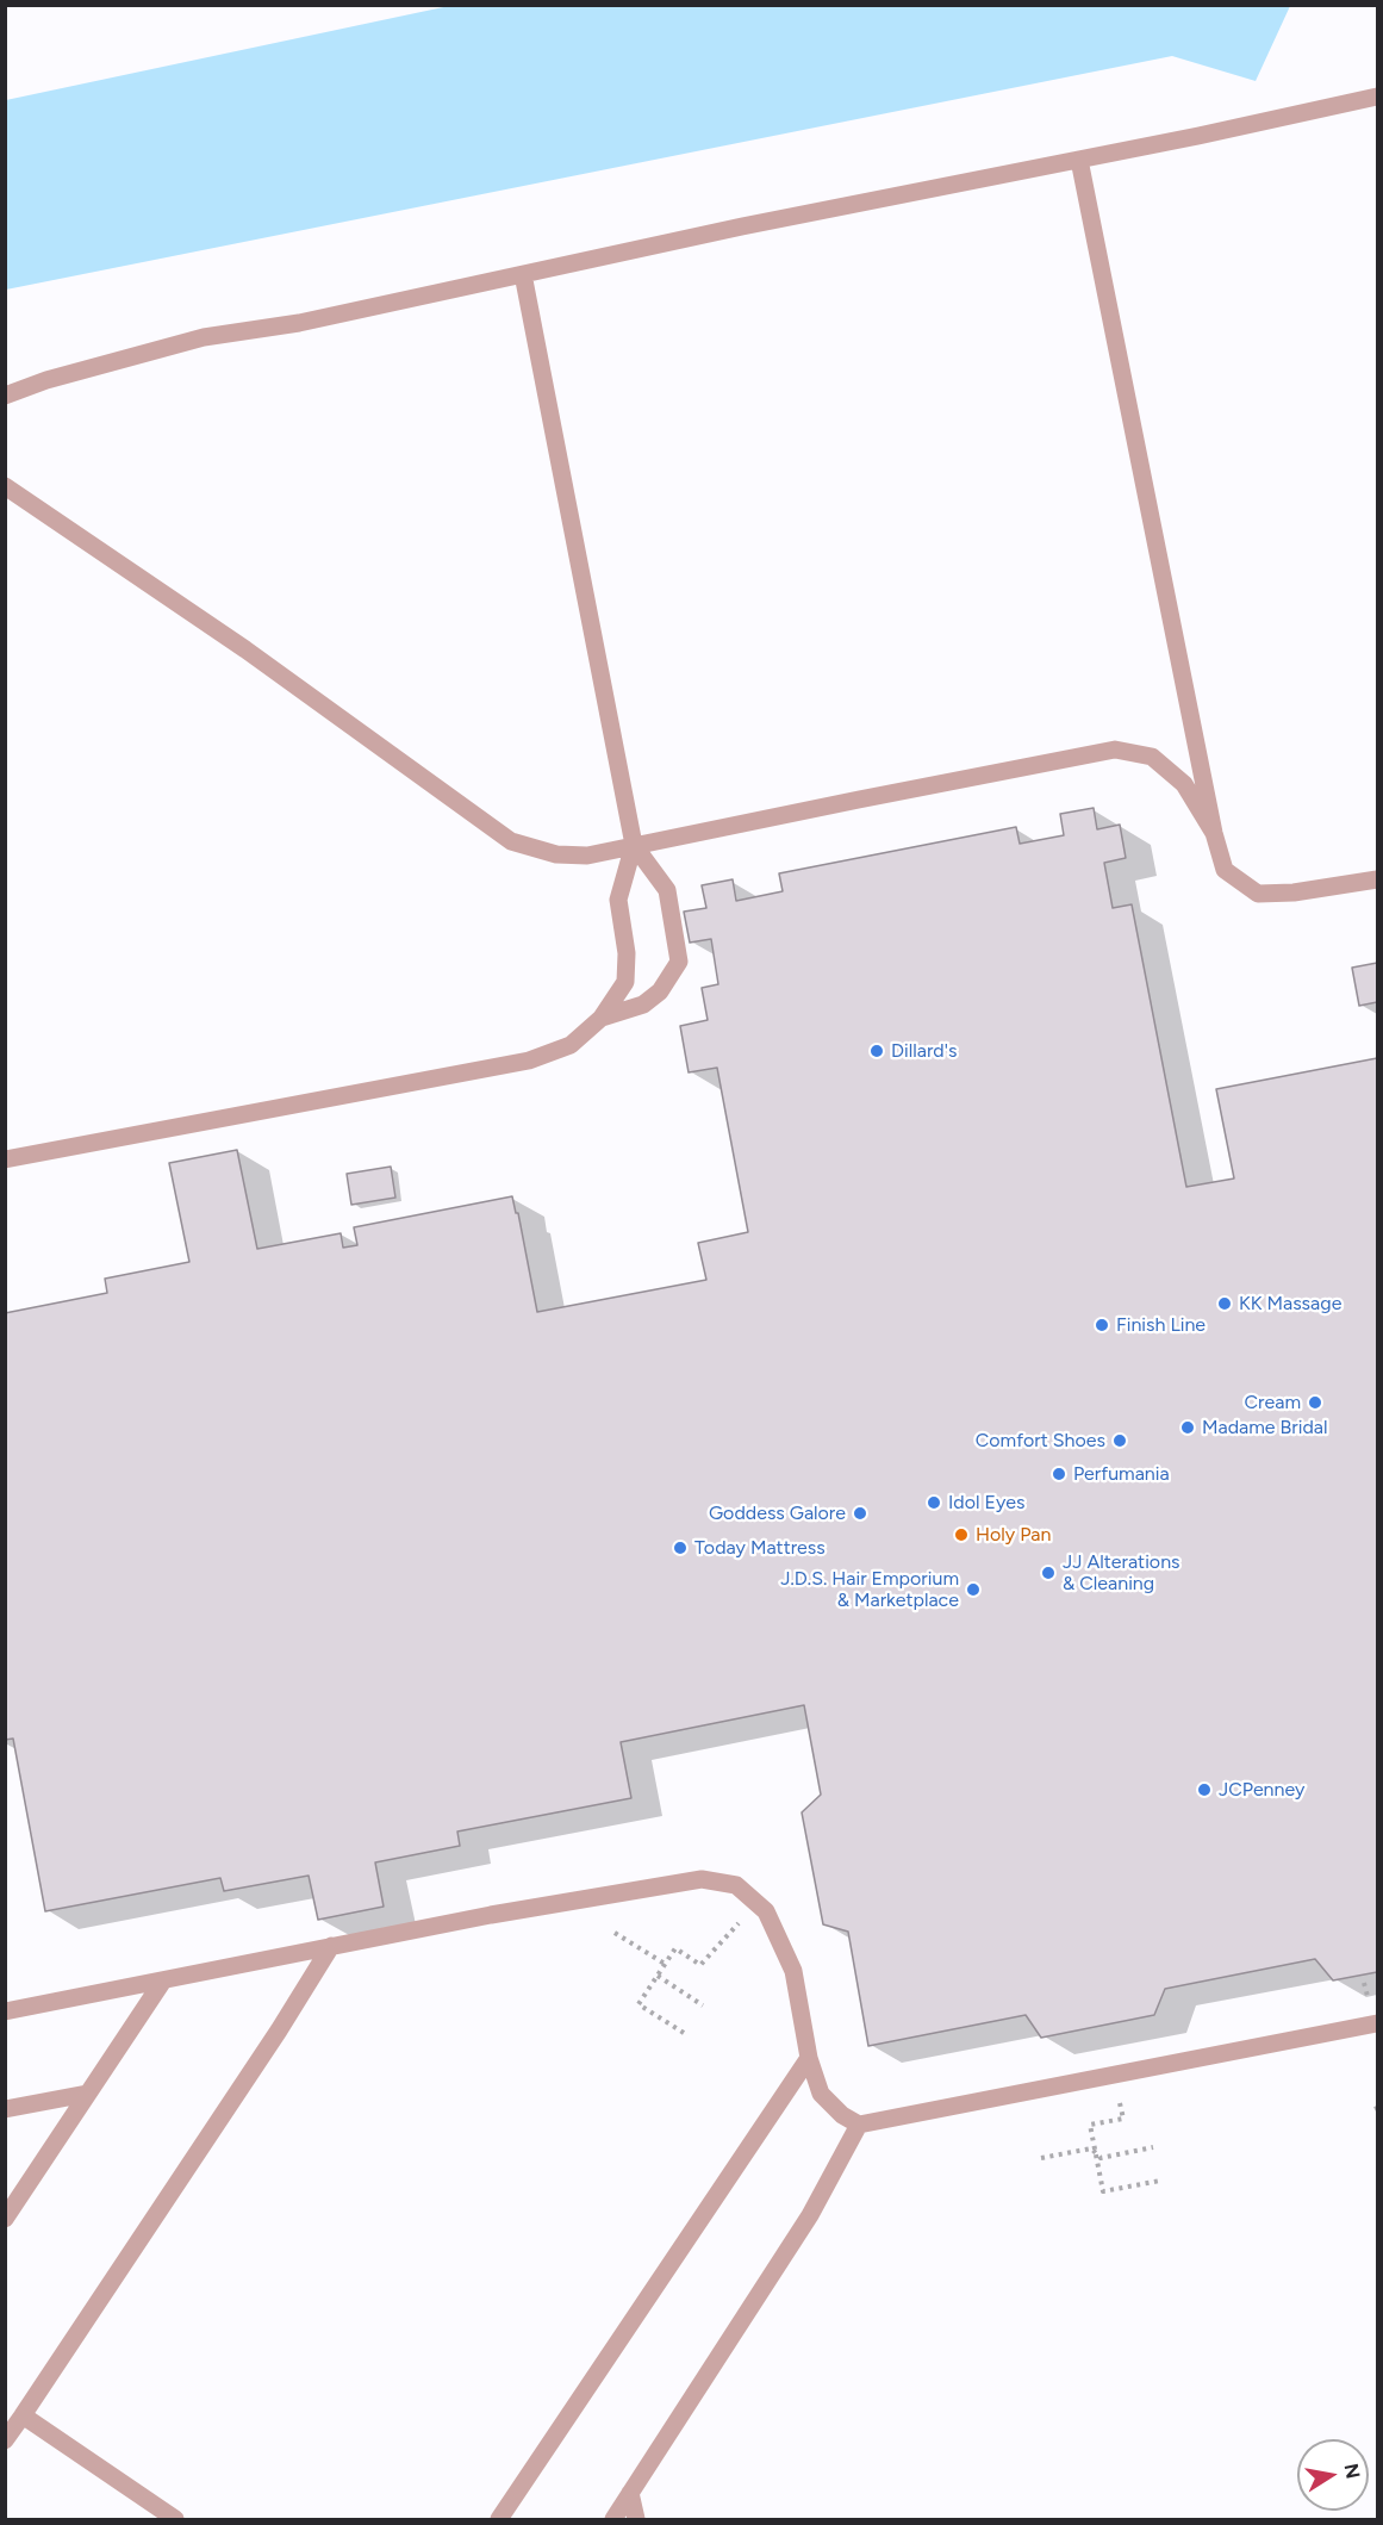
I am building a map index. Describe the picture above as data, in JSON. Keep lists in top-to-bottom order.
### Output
{
  "places": [
    "Dillard's",
    "KK Massage",
    "Finish Line",
    "Cream",
    "Madame Bridal",
    "Comfort Shoes",
    "Perfumania",
    "Idol Eyes",
    "Goddess Galore",
    "Holy Pan",
    "Today Mattress",
    "JJ Alterations & Cleaning",
    "J.D.S. Hair Emporium & Marketplace",
    "JCPenney"
  ],
  "north": "right"
}
